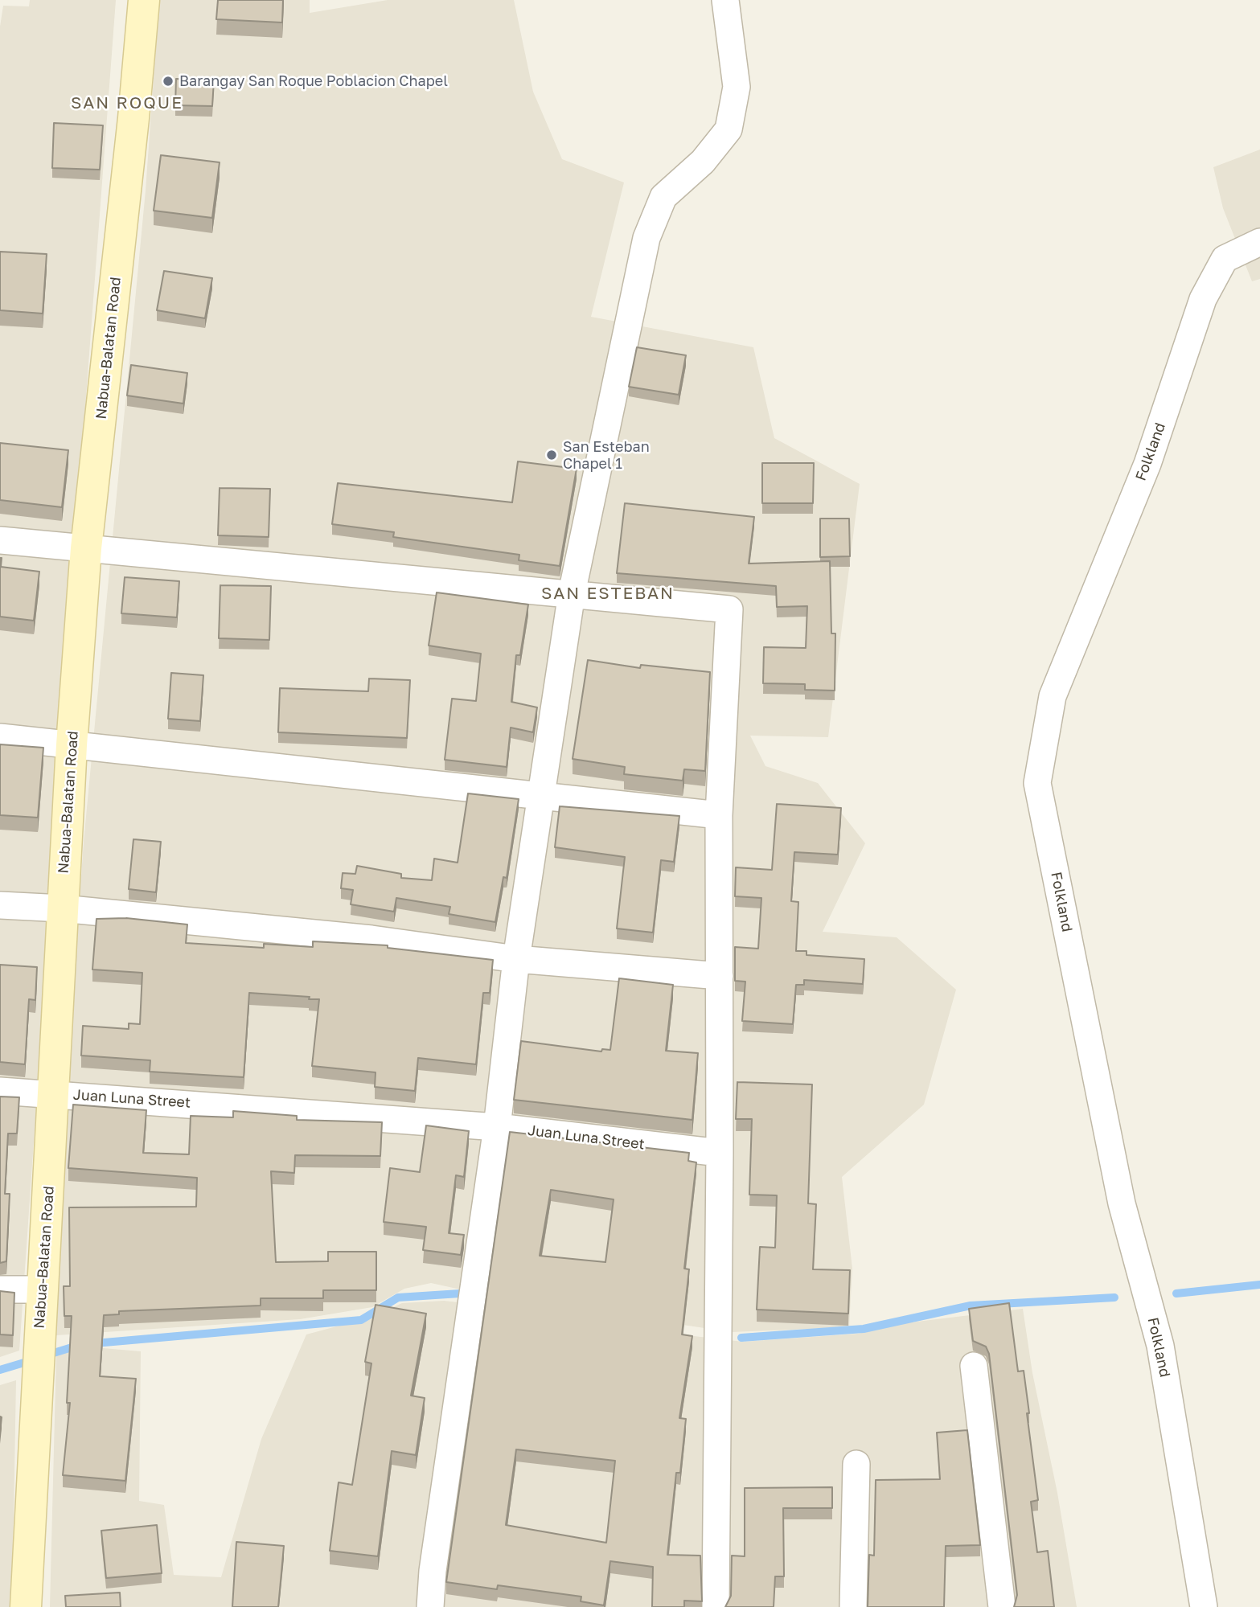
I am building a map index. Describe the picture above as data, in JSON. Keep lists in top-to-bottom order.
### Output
{
  "streets": {
    "main road": ["Nabua-Balatan Road"],
    "street": ["Folkland", "Juan Luna Street"]
  },
  "crossings": [
    ["Nabua-Balatan Road", "Juan Luna Street"]
  ],
  "districts": ["SAN ROQUE", "SAN ESTEBAN"],
  "places": ["Barangay San Roque Poblacion Chapel", "San Esteban Chapel 1"]
}
